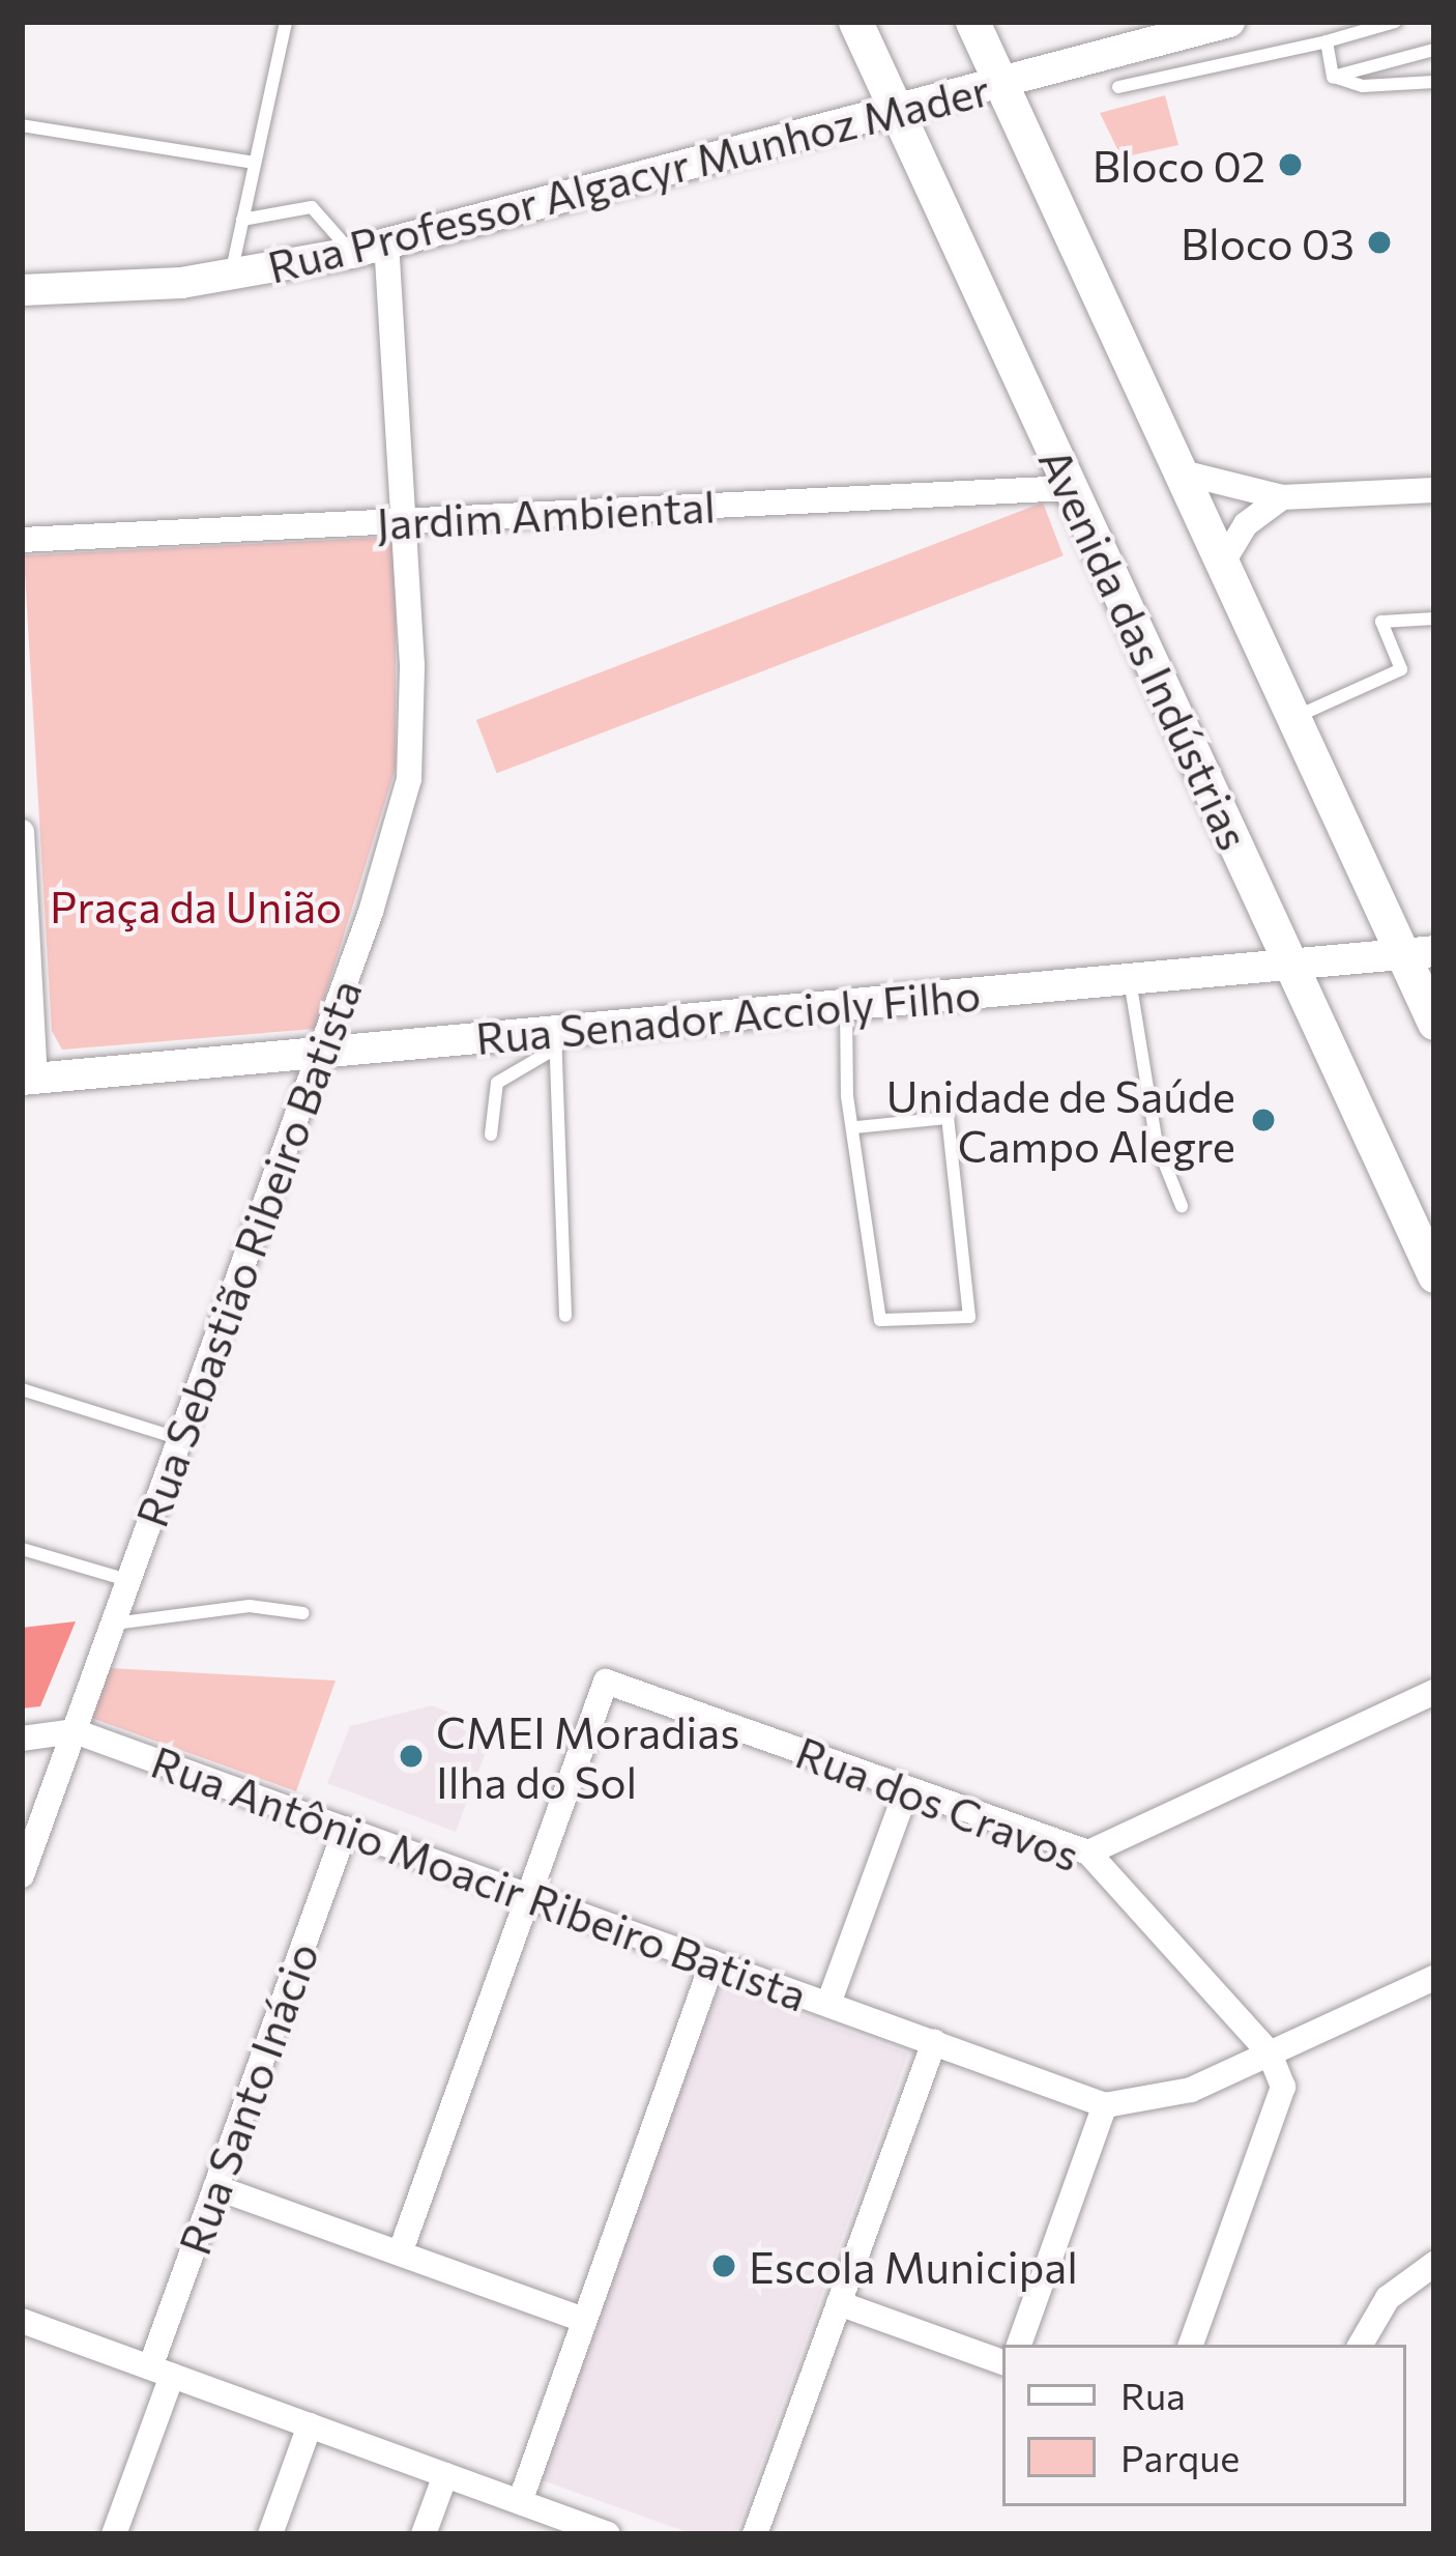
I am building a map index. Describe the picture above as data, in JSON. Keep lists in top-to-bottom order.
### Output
{
  "streets": {
    "main road": ["Avenida das Indústrias"],
    "street": [
      "Rua Professor Algacyr Munhoz Mader",
      "Jardim Ambiental",
      "Rua Senador Accioly Filho",
      "Rua Sebastião Ribeiro Batista",
      "Rua dos Cravos",
      "Rua Antônio Moacir Ribeiro Batista",
      "Rua Santo Inácio"
    ]
  },
  "crossings": [
    ["Rua Professor Algacyr Munhoz Mader", "Avenida das Indústrias"],
    ["Rua Professor Algacyr Munhoz Mader", "Rua Sebastião Ribeiro Batista"],
    ["Jardim Ambiental", "Avenida das Indústrias"],
    ["Jardim Ambiental", "Rua Sebastião Ribeiro Batista"],
    ["Avenida das Indústrias", "Rua Senador Accioly Filho"],
    ["Rua Senador Accioly Filho", "Rua Sebastião Ribeiro Batista"],
    ["Rua Sebastião Ribeiro Batista", "Rua Antônio Moacir Ribeiro Batista"],
    ["Rua dos Cravos", "Rua Antônio Moacir Ribeiro Batista"],
    ["Rua Antônio Moacir Ribeiro Batista", "Rua Santo Inácio"]
  ],
  "parks": ["Praça da União"],
  "places": [
    "Bloco 02",
    "Bloco 03",
    "Unidade de Saúde Campo Alegre",
    "CMEI Moradias Ilha do Sol",
    "Escola Municipal"
  ],
  "legend": ["Rua", "Parque"]
}
